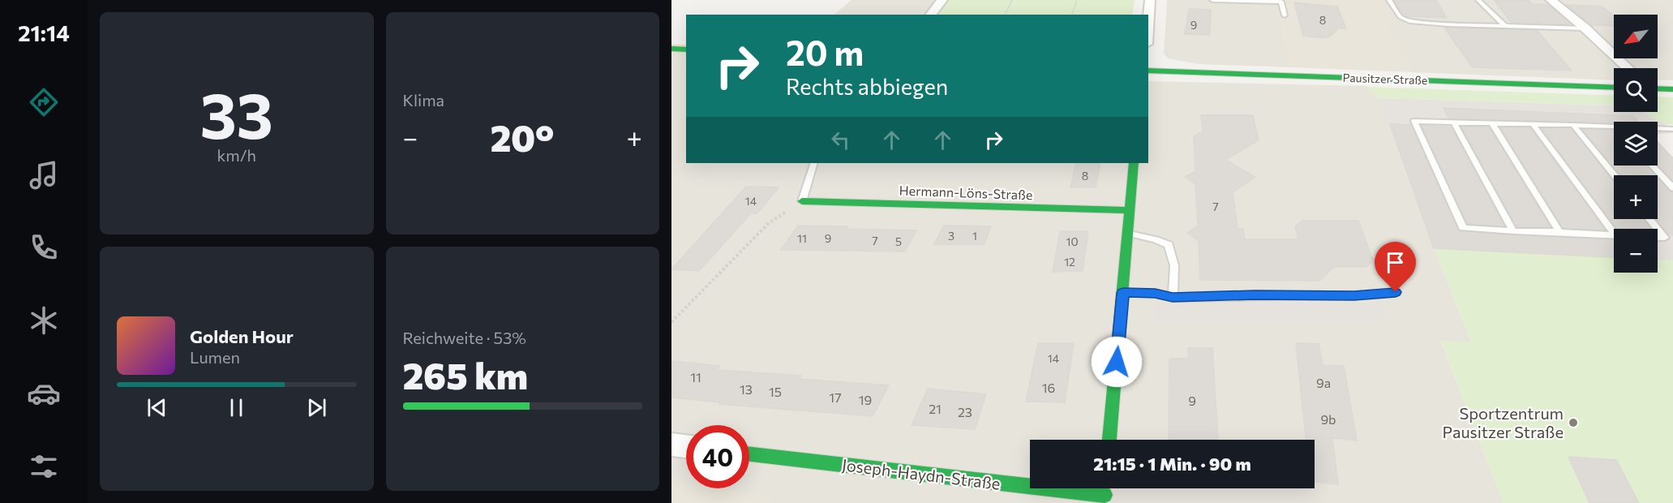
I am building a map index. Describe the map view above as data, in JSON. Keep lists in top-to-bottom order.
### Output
{
  "streets": {
    "street": ["Pausitzer Straße", "Hermann-Löns-Straße", "Joseph-Haydn-Straße"]
  },
  "places": ["Sportzentrum Pausitzer Straße"],
  "house_numbers": [
    "8",
    "9",
    "8",
    "14",
    "7",
    "3",
    "1",
    "11",
    "9",
    "7",
    "5",
    "10",
    "12",
    "14",
    "11",
    "9a",
    "16",
    "13",
    "15",
    "17",
    "19",
    "9",
    "21",
    "23",
    "9b"
  ],
  "north": "bottom left",
  "page": {
    "tabs": "21:14",
    "tile": [
      ["33", "km/h"],
      "Klima",
      ["Reichweite · 53%", "265 km"]
    ],
    "map_buttons": ["+", "−"],
    "turn": ["20 m", "Rechts abbiegen"],
    "heat": ["−", "20°", "+"],
    "song": ["Golden Hour", "Lumen"],
    "limit": "40",
    "trip": "21:15 · 1 Min. · 90 m"
  }
}
